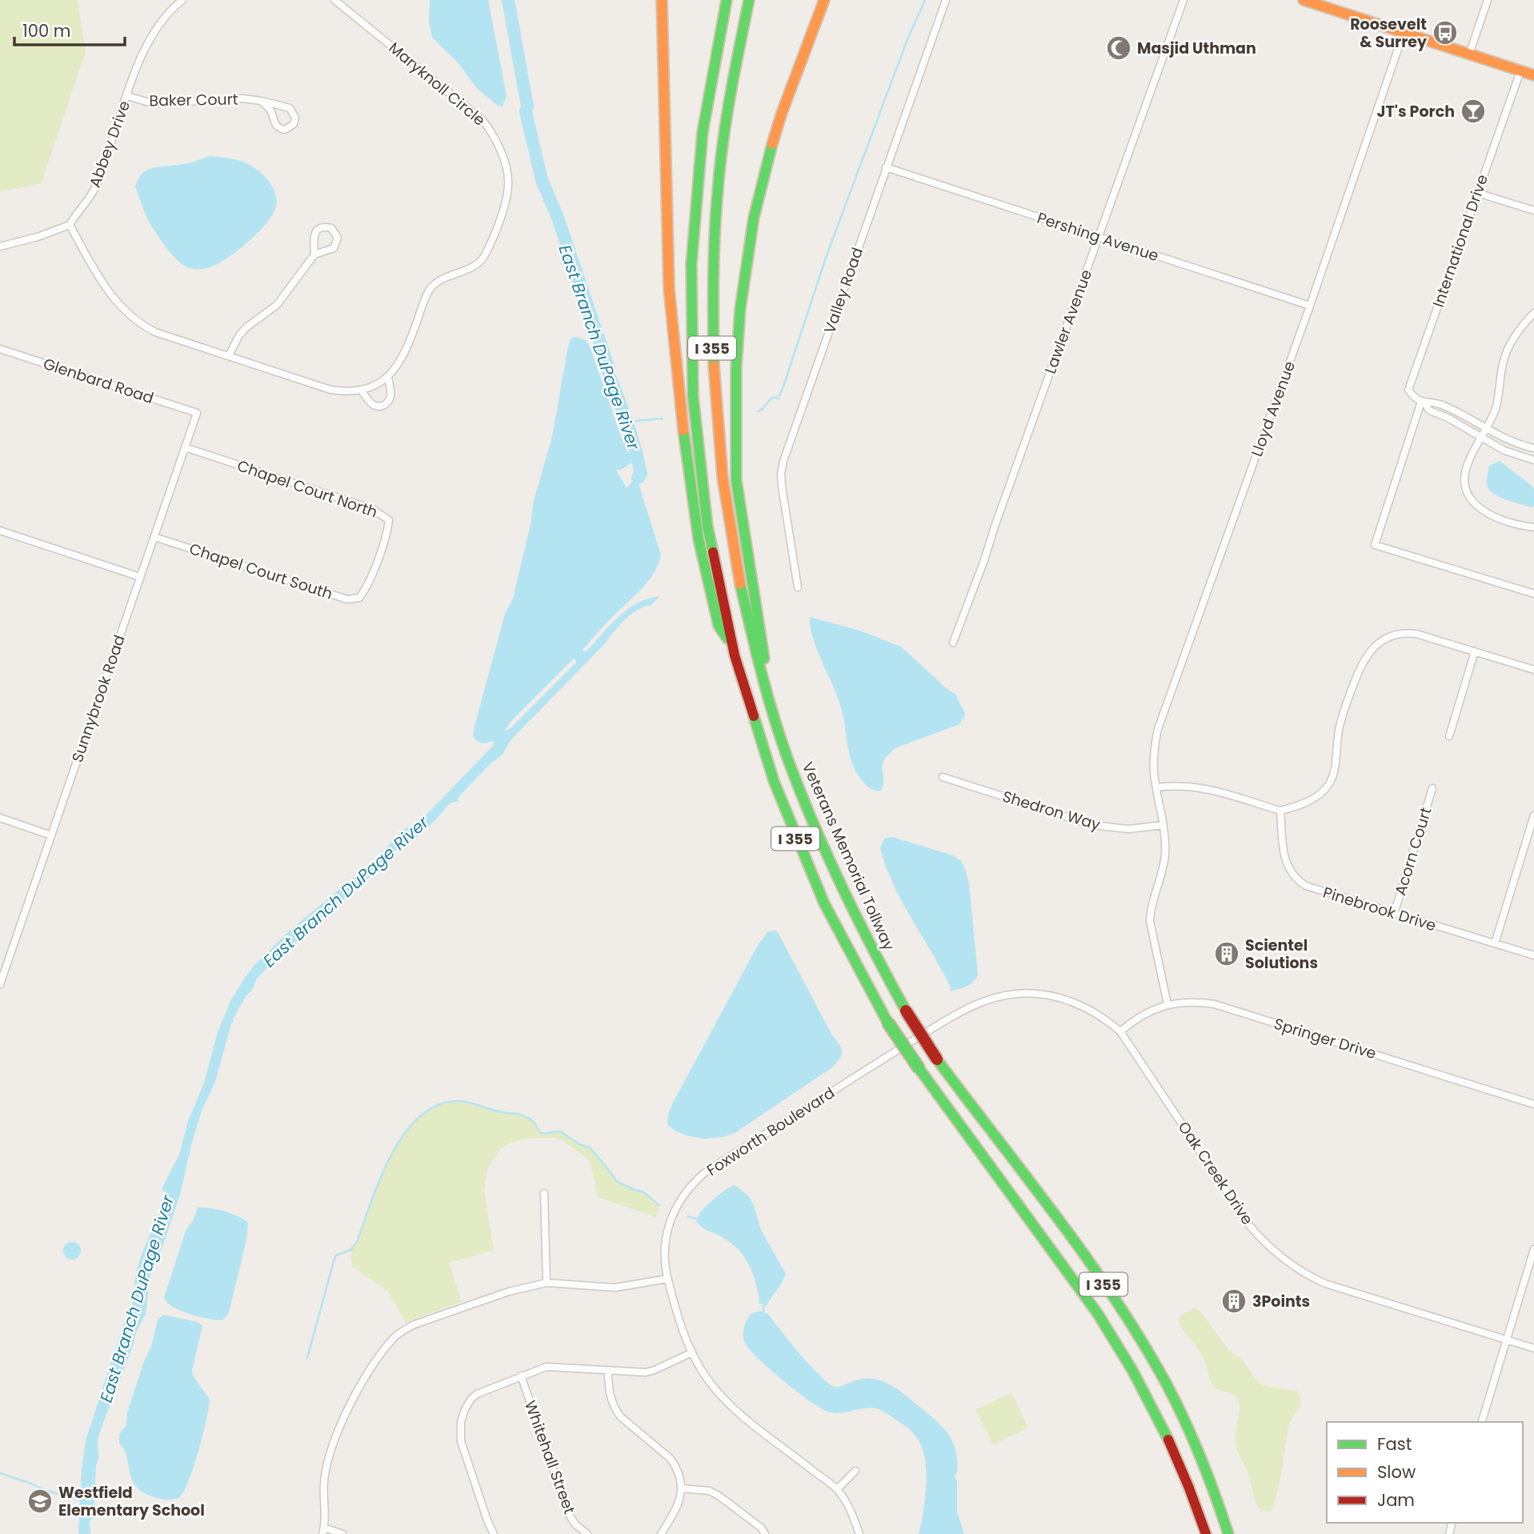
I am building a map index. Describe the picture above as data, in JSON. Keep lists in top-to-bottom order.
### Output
{
  "streets": {
    "main road": ["I 355", "Veterans Memorial Tollway"],
    "street": [
      "Maryknoll Circle",
      "Baker Court",
      "Abbey Drive",
      "Pershing Avenue",
      "International Drive",
      "Valley Road",
      "Lawler Avenue",
      "Glenbard Road",
      "Lloyd Avenue",
      "Chapel Court North",
      "Chapel Court South",
      "Sunnybrook Road",
      "Shedron Way",
      "Acorn Court",
      "Pinebrook Drive",
      "Springer Drive",
      "Foxworth Boulevard",
      "Oak Creek Drive",
      "Whitehall Street"
    ]
  },
  "crossings": [
    ["Maryknoll Circle", "Abbey Drive"],
    ["Baker Court", "Abbey Drive"],
    ["Pershing Avenue", "Valley Road"],
    ["Pershing Avenue", "Lawler Avenue"],
    ["Pershing Avenue", "Lloyd Avenue"],
    ["Glenbard Road", "Sunnybrook Road"],
    ["Lloyd Avenue", "Shedron Way"],
    ["Lloyd Avenue", "Springer Drive"],
    ["Chapel Court North", "Chapel Court South"],
    ["Chapel Court North", "Sunnybrook Road"],
    ["Chapel Court South", "Sunnybrook Road"],
    ["Acorn Court", "Pinebrook Drive"],
    ["Springer Drive", "Oak Creek Drive"],
    ["Foxworth Boulevard", "Oak Creek Drive"]
  ],
  "water": ["East Branch DuPage River"],
  "places": {
    "bus stop": ["Roosevelt & Surrey"],
    "mosque": ["Masjid Uthman"],
    "bar": ["JT's Porch"],
    "building": ["Scientel Solutions", "3Points"],
    "school or university": ["Westfield Elementary School"]
  },
  "legend": ["Fast", "Slow", "Jam"],
  "scale_bar": "100 m"
}
